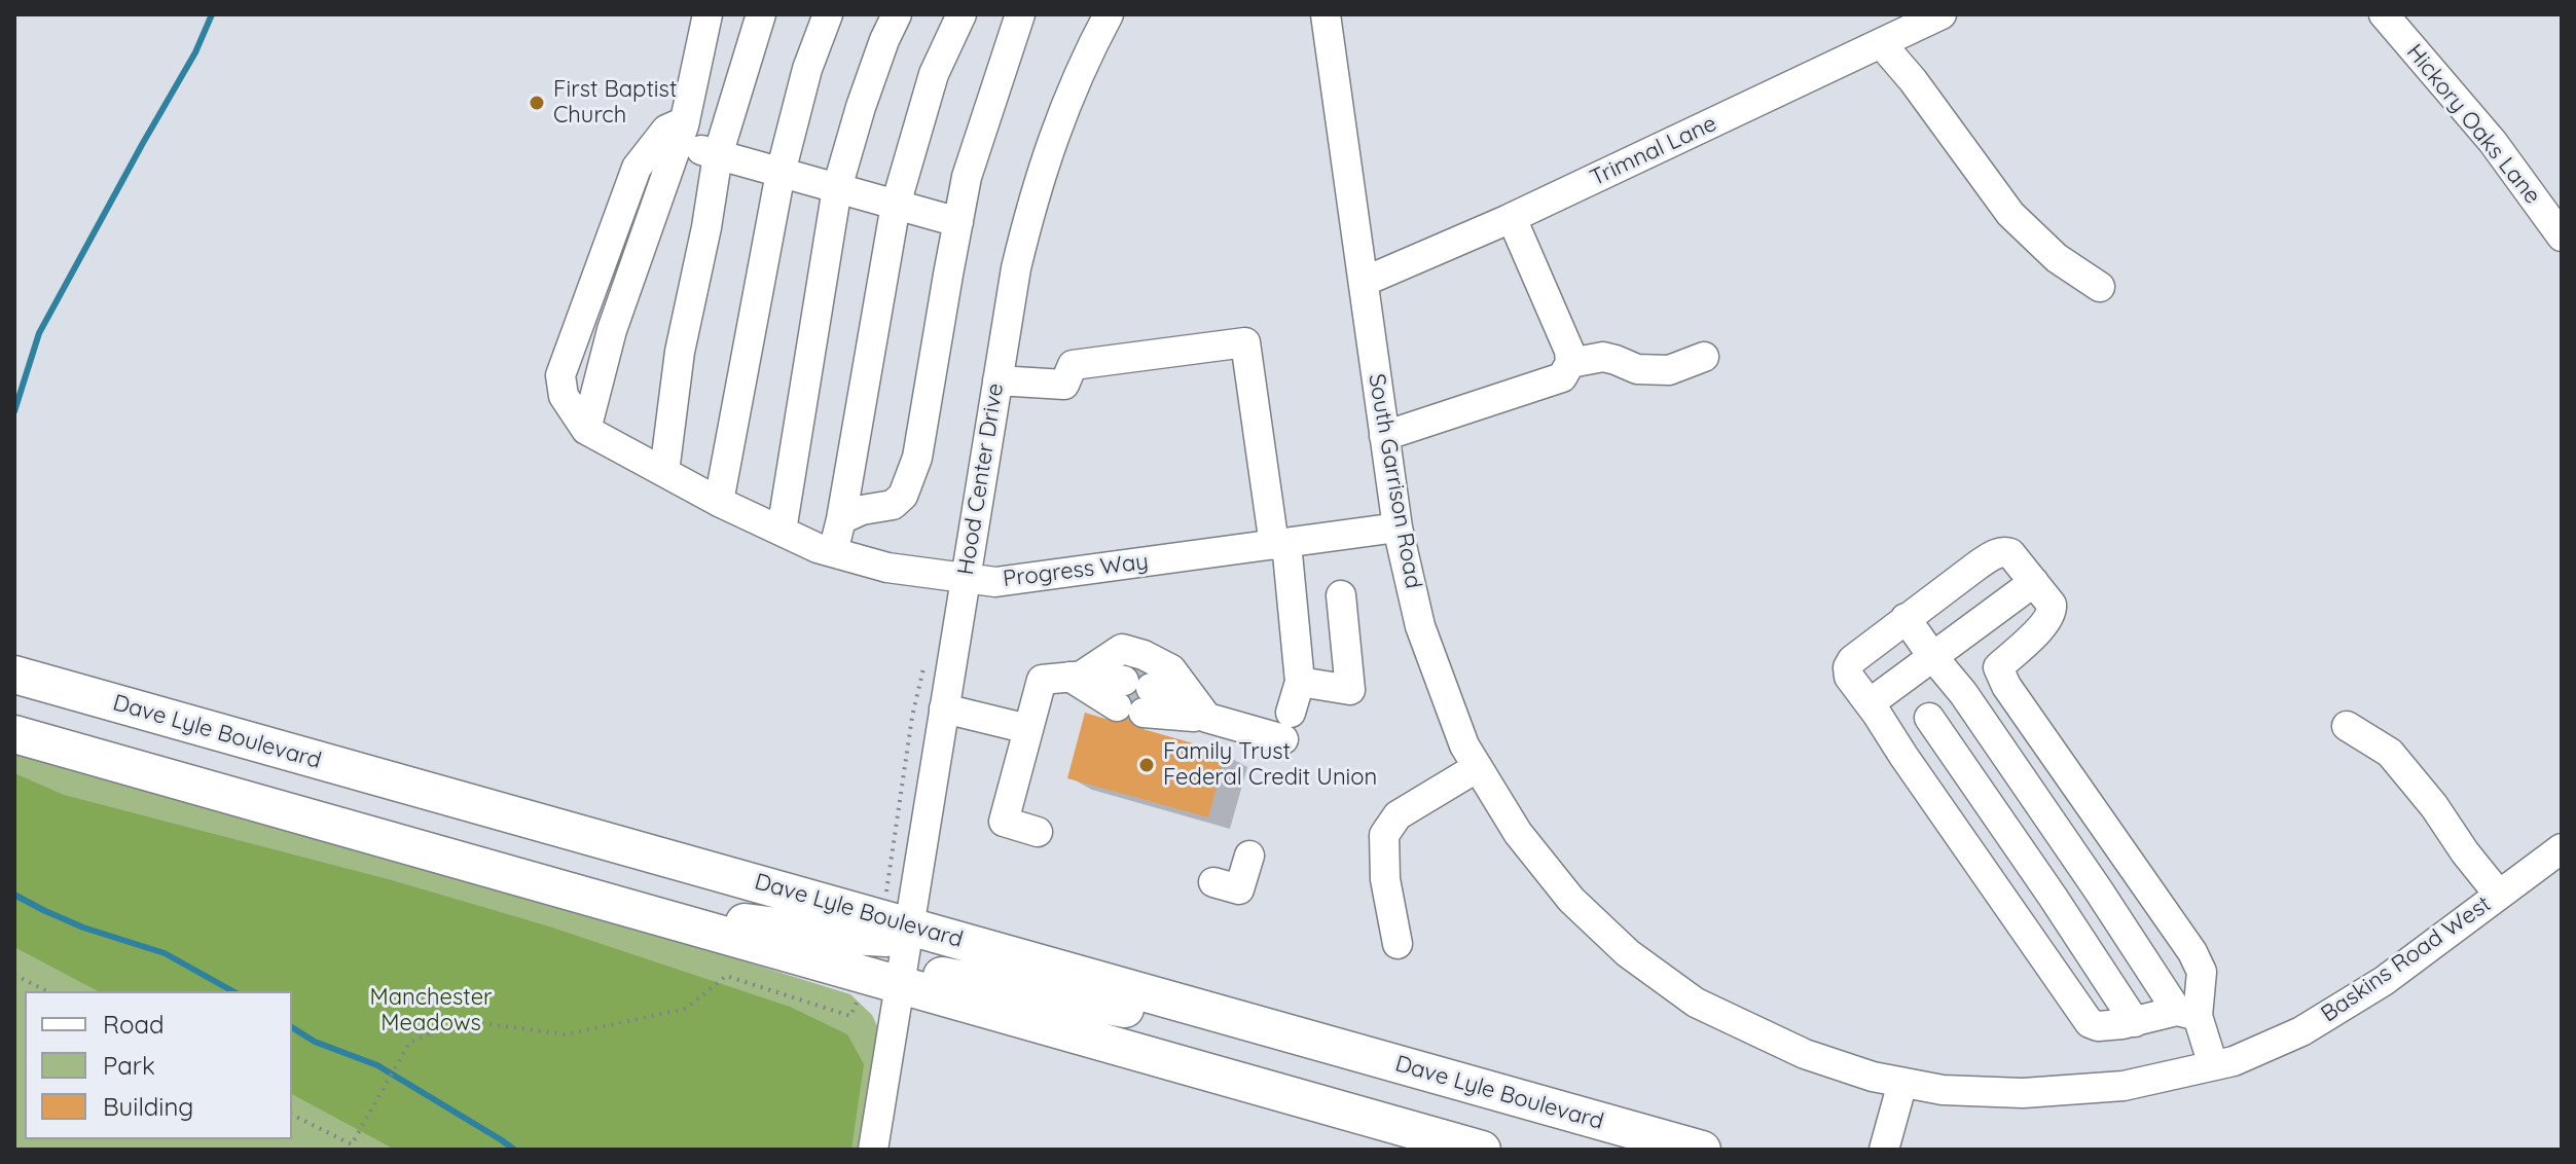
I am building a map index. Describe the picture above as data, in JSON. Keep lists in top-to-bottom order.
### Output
{
  "streets": {
    "main road": ["Dave Lyle Boulevard"],
    "street": [
      "Hickory Oaks Lane",
      "Trimnal Lane",
      "Hood Center Drive",
      "South Garrison Road",
      "Progress Way",
      "Baskins Road West"
    ]
  },
  "crossings": [
    ["Trimnal Lane", "South Garrison Road"],
    ["Hood Center Drive", "Progress Way"],
    ["Hood Center Drive", "Dave Lyle Boulevard"],
    ["South Garrison Road", "Progress Way"],
    ["South Garrison Road", "Baskins Road West"]
  ],
  "parks": ["Manchester Meadows"],
  "places": ["First Baptist Church", "Family Trust Federal Credit Union"],
  "legend": ["Road", "Park", "Building"]
}
